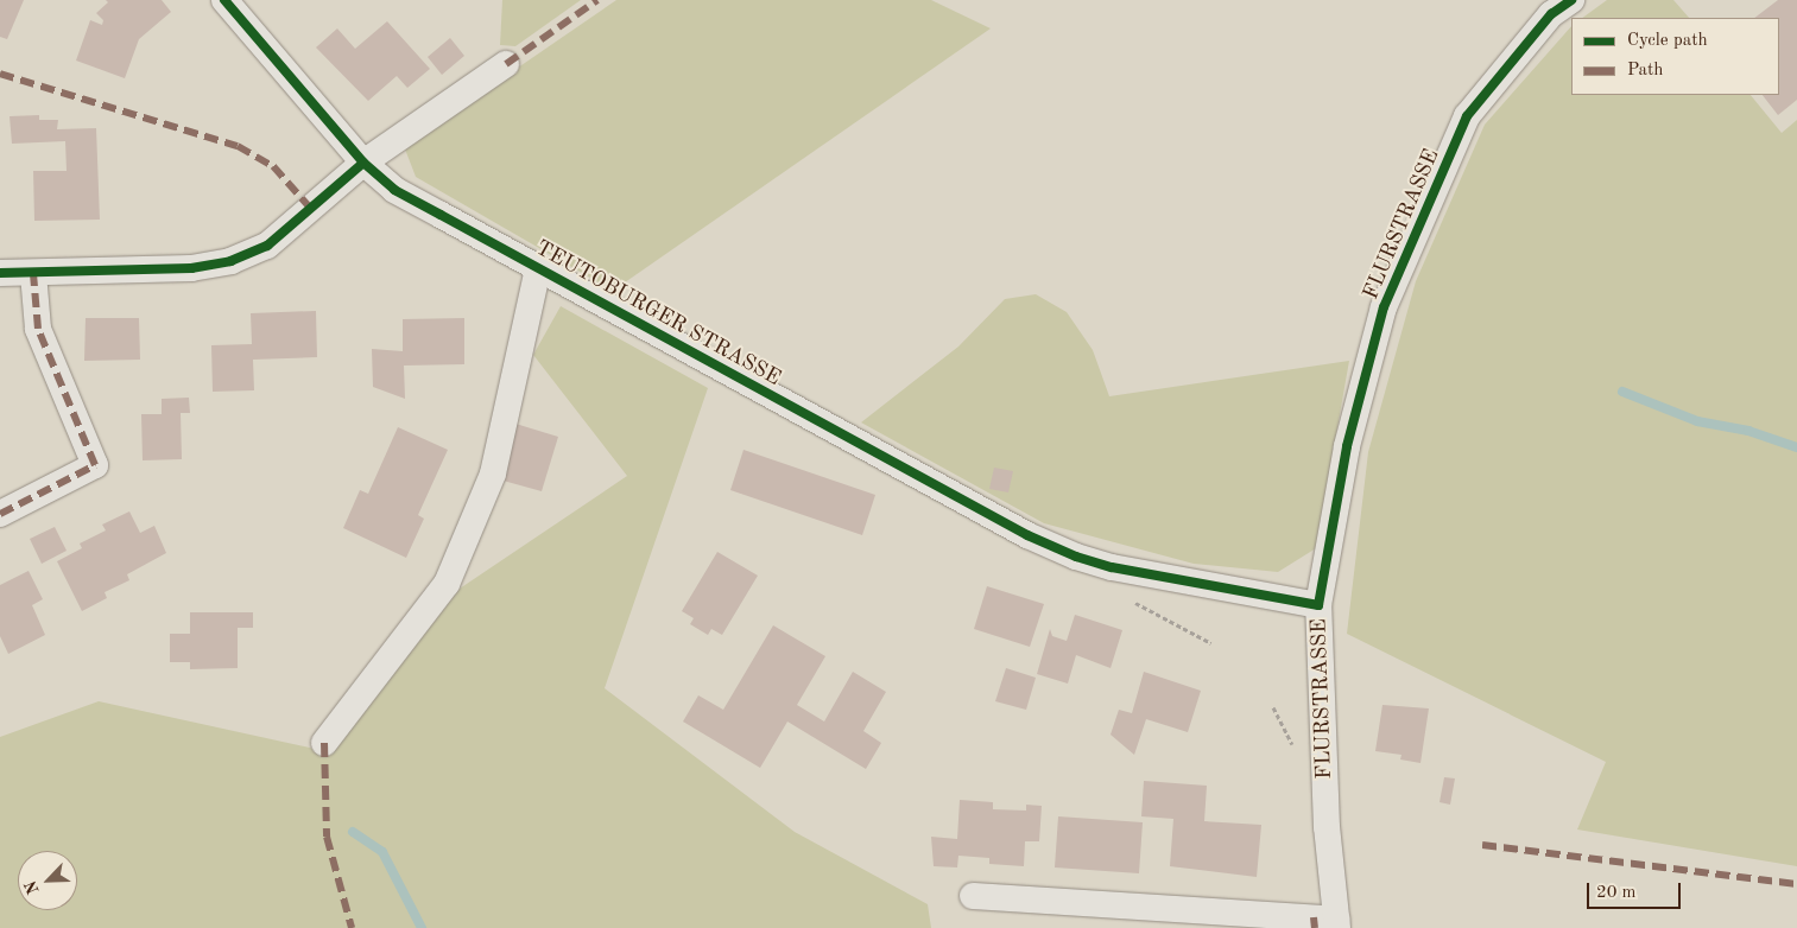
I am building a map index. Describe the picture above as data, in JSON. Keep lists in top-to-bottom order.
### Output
{
  "streets": {
    "street": ["FLURSTRASSE", "TEUTOBURGER STRASSE"]
  },
  "crossings": [
    ["FLURSTRASSE", "TEUTOBURGER STRASSE"]
  ],
  "legend": ["Cycle path", "Path"],
  "scale_bar": "20 m",
  "north": "bottom left"
}
